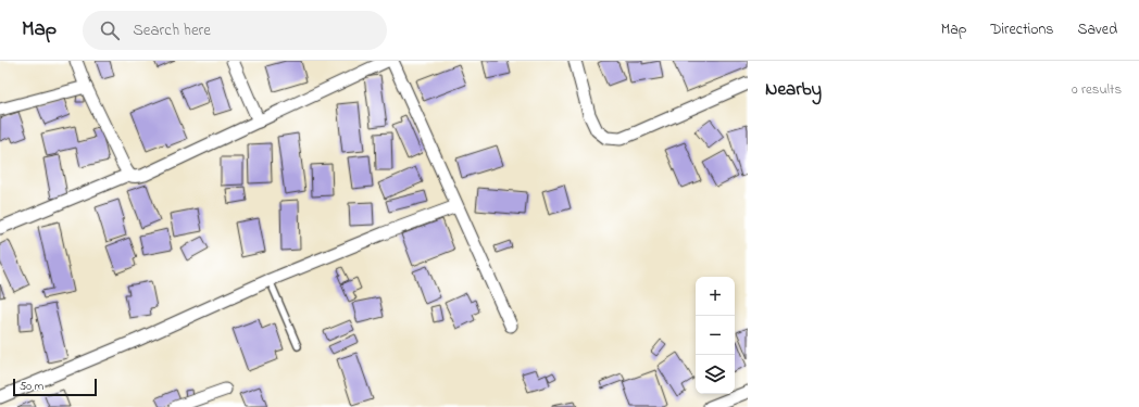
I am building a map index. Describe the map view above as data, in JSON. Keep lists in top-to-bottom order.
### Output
{
  "scale_bar": "50 m",
  "page": {
    "header": "Map",
    "search": "Search here",
    "nav": ["Map", "Directions", "Saved"],
    "heading": ["Nearby", "0 results"],
    "map_buttons": ["+", "−"],
    "scale": "50 m"
  }
}
